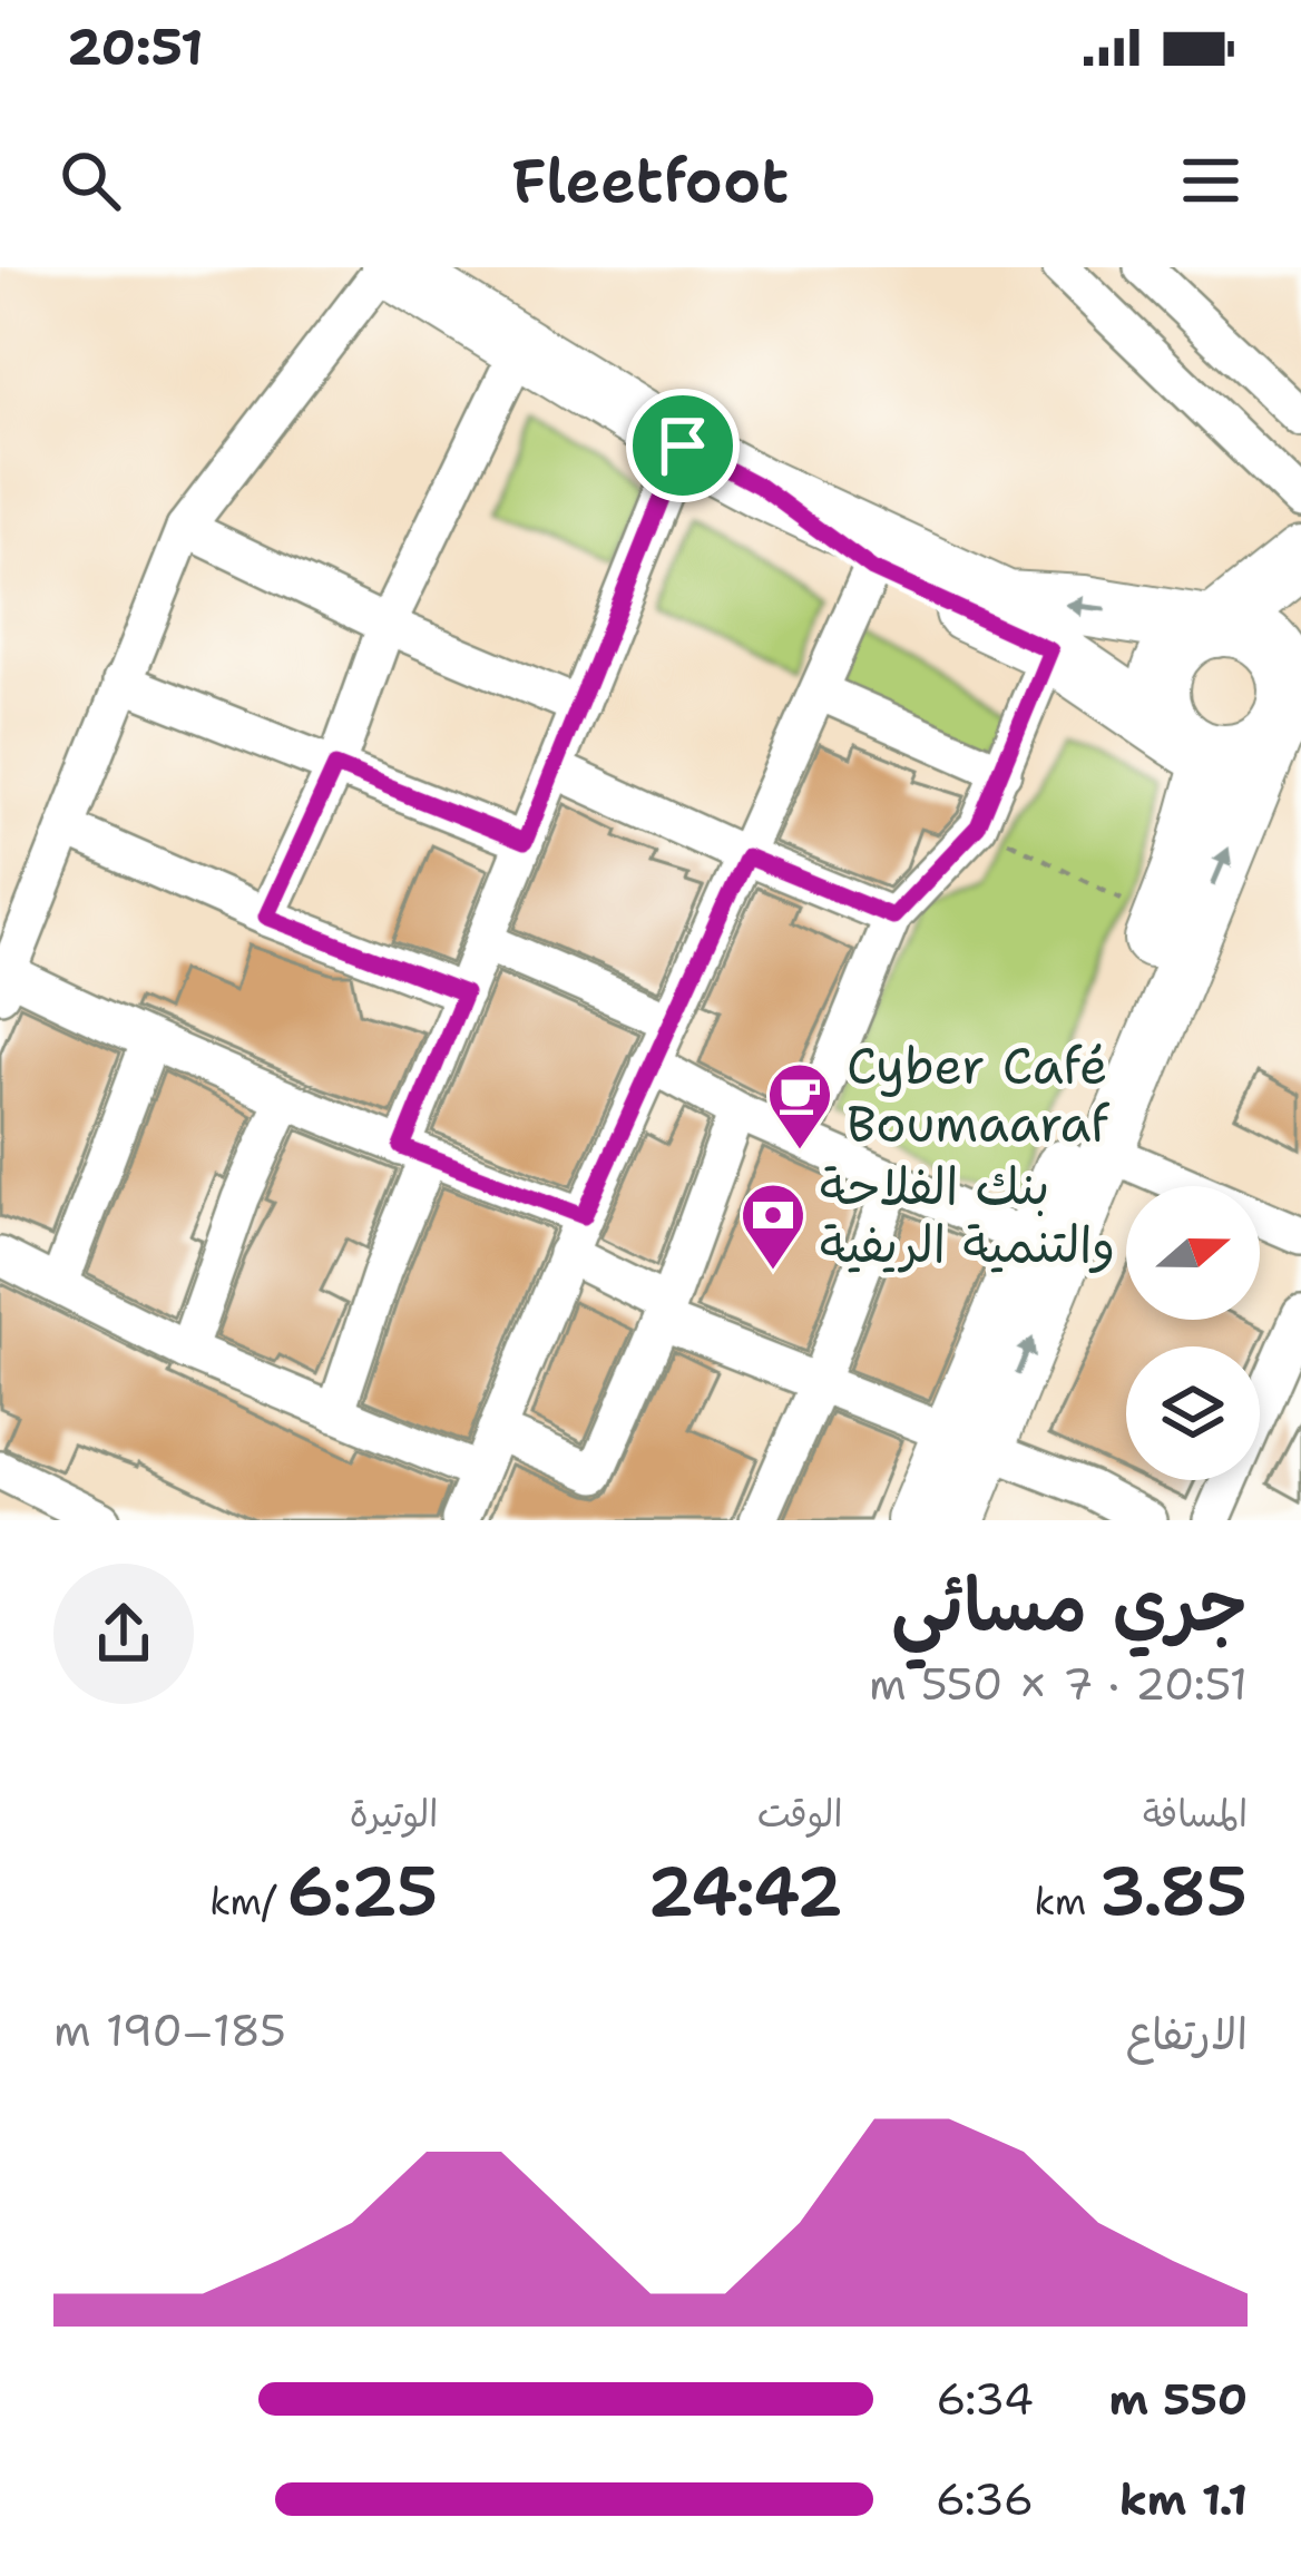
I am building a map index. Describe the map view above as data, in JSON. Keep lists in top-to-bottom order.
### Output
{
  "places": {
    "cafe": ["Cyber Café Boumaaraf"],
    "bank": ["بنك الفلاحة والتنمية الريفية"]
  },
  "north": "right",
  "page": {
    "status": "20:51",
    "header": "Fleetfoot",
    "heading": ["جري مسائي", "20:51 · 7 × 550 m"],
    "stats": [
      ["المسافة", "3.85 km"],
      ["الوقت", "24:42"],
      ["الوتيرة", "6:25 /km"]
    ],
    "chart": ["الارتفاع", "185–190 m"],
    "list": [
      {
        "name": "550 m",
        "note": "6:34"
      },
      {
        "name": "1.1 km",
        "note": "6:36"
      }
    ]
  }
}
